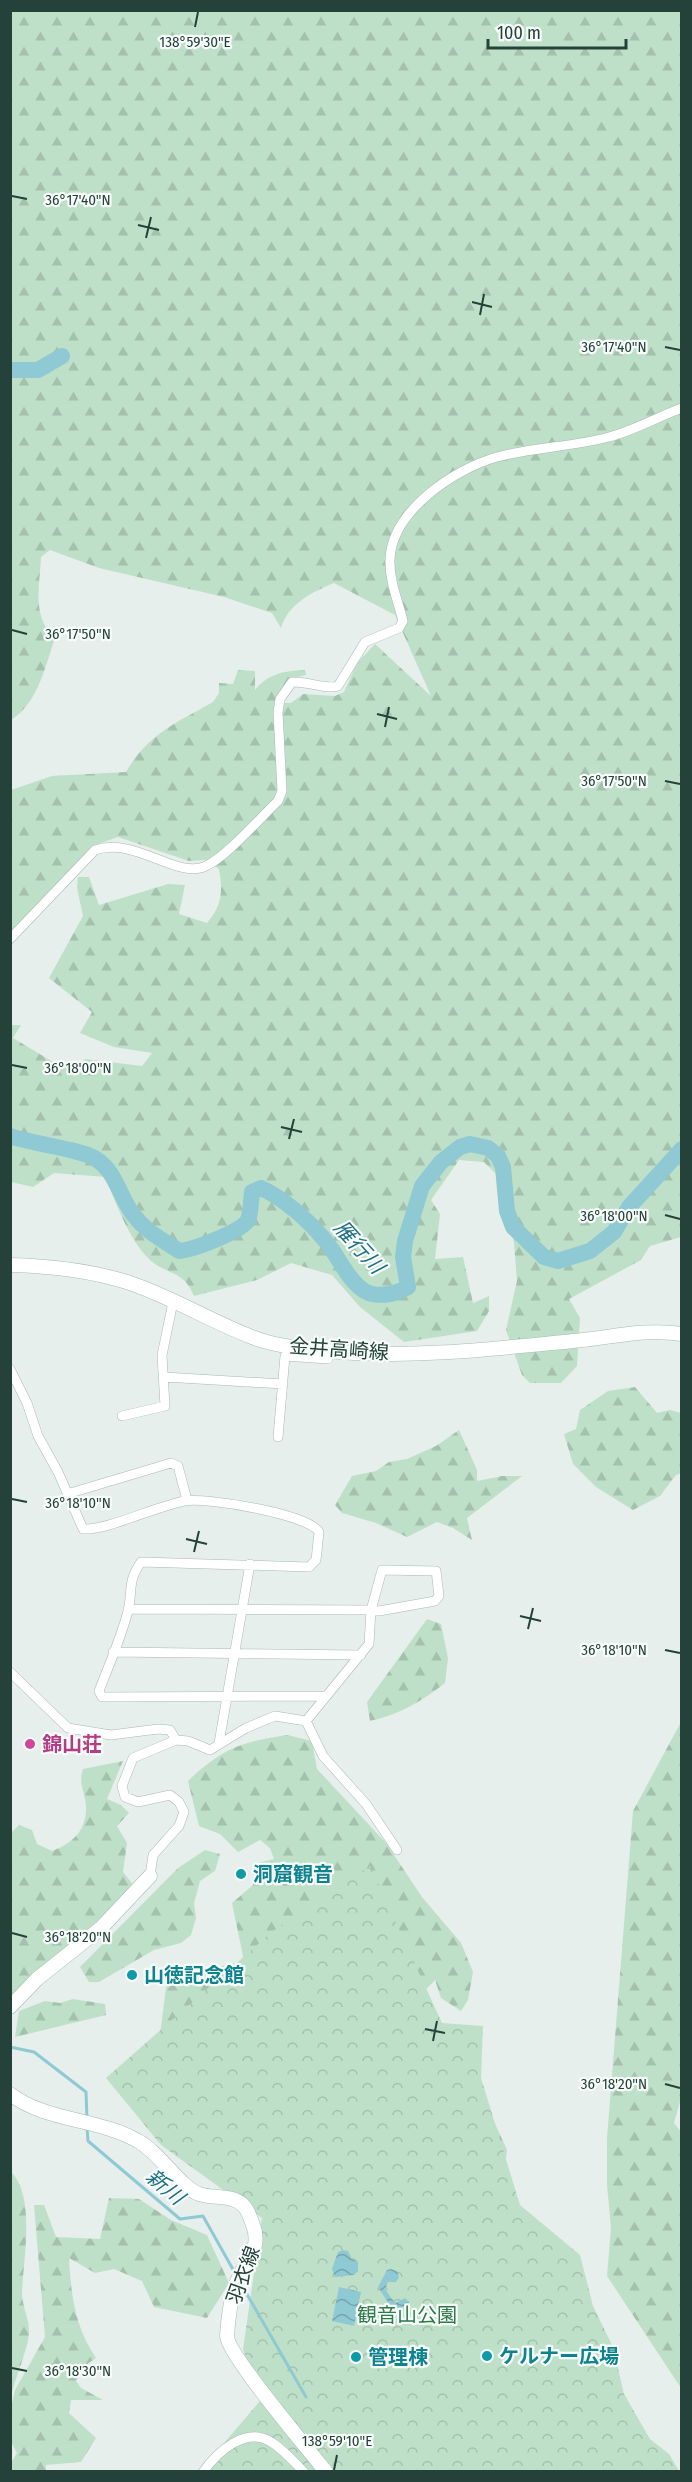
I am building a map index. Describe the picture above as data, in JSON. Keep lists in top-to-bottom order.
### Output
{
  "streets": {
    "street": ["金井高崎線", "羽衣線"]
  },
  "water": ["雁行川", "新川"],
  "parks": ["観音山公園"],
  "places": [
    "錦山荘",
    "洞窟観音",
    "山徳記念館",
    "ケルナー広場",
    "管理棟"
  ],
  "scale_bar": "100 m",
  "coordinates": [
    "138°59'30\"E",
    "36°17'40\"N",
    "36°17'50\"N",
    "36°18'00\"N",
    "36°18'10\"N",
    "36°18'20\"N",
    "36°18'30\"N",
    "138°59'10\"E"
  ]
}
